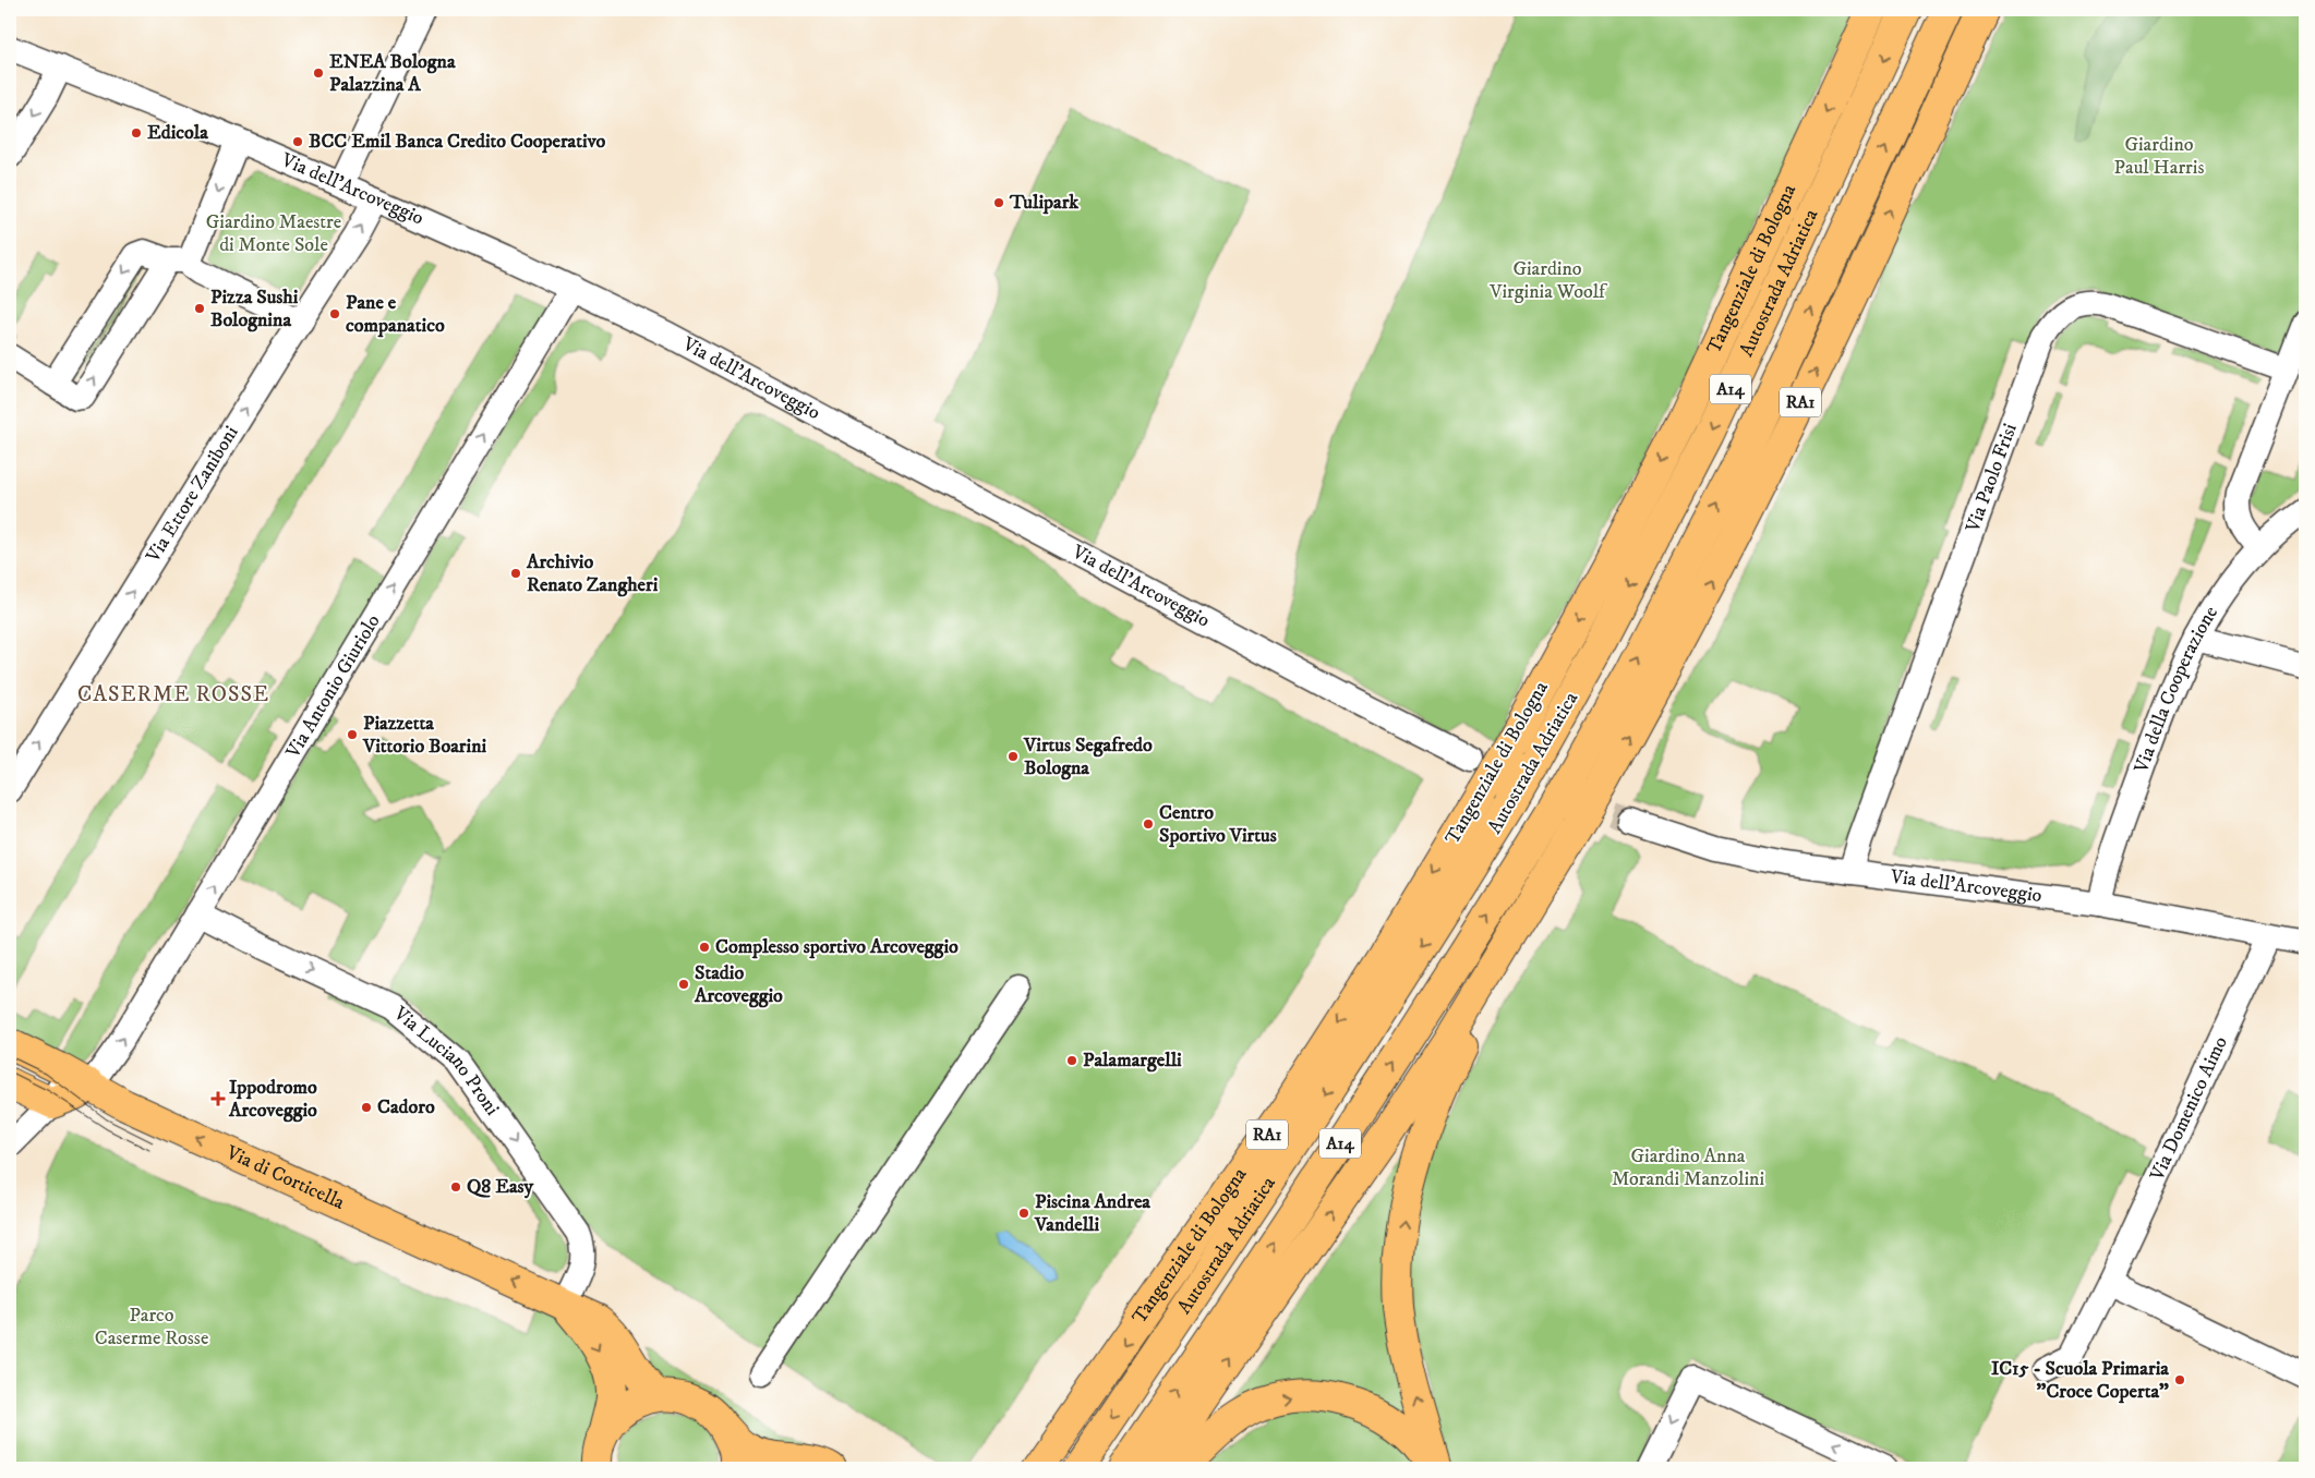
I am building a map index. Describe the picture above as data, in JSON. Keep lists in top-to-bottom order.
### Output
{
  "streets": {
    "main road": [
      "Tangenziale di Bologna",
      "Autostrada Adriatica",
      "A14",
      "RA1",
      "Via di Corticella"
    ],
    "street": [
      "Via dell'Arcoveggio",
      "Via Paolo Frisi",
      "Via Ettore Zaniboni",
      "Via Antonio Giuriolo",
      "Via della Cooperazione",
      "Via Luciano Proni",
      "Via Domenico Aimo"
    ]
  },
  "crossings": [
    ["Via dell'Arcoveggio", "Via Paolo Frisi"],
    ["Via dell'Arcoveggio", "Via Ettore Zaniboni"],
    ["Via dell'Arcoveggio", "Via Antonio Giuriolo"],
    ["Via dell'Arcoveggio", "Via della Cooperazione"],
    ["Via dell'Arcoveggio", "Via Domenico Aimo"],
    ["Via Antonio Giuriolo", "Via Luciano Proni"],
    ["Via Antonio Giuriolo", "Via di Corticella"],
    ["Via Luciano Proni", "Via di Corticella"]
  ],
  "one_way": ["Via Ettore Zaniboni", "Via Antonio Giuriolo", "Via Luciano Proni"],
  "districts": ["CASERME ROSSE"],
  "parks": [
    "Giardino Paul Harris",
    "Giardino Maestre di Monte Sole",
    "Giardino Virginia Woolf",
    "Giardino Anna Morandi Manzolini",
    "Parco Caserme Rosse"
  ],
  "places": {
    "other": [
      "ENEA Bologna Palazzina A",
      "Edicola",
      "BCC Emil Banca Credito Cooperativo",
      "Tulipark",
      "Pizza Sushi Bolognina",
      "Pane e companatico",
      "Archivio Renato Zangheri",
      "Piazzetta Vittorio Boarini",
      "Virtus Segafredo Bologna",
      "Centro Sportivo Virtus",
      "Complesso sportivo Arcoveggio",
      "Stadio Arcoveggio",
      "Palamargelli",
      "Cadoro",
      "Q8 Easy",
      "Piscina Andrea Vandelli",
      "IC15 - Scuola Primaria \"Croce Coperta\""
    ],
    "health": ["Ippodromo Arcoveggio"]
  }
}
